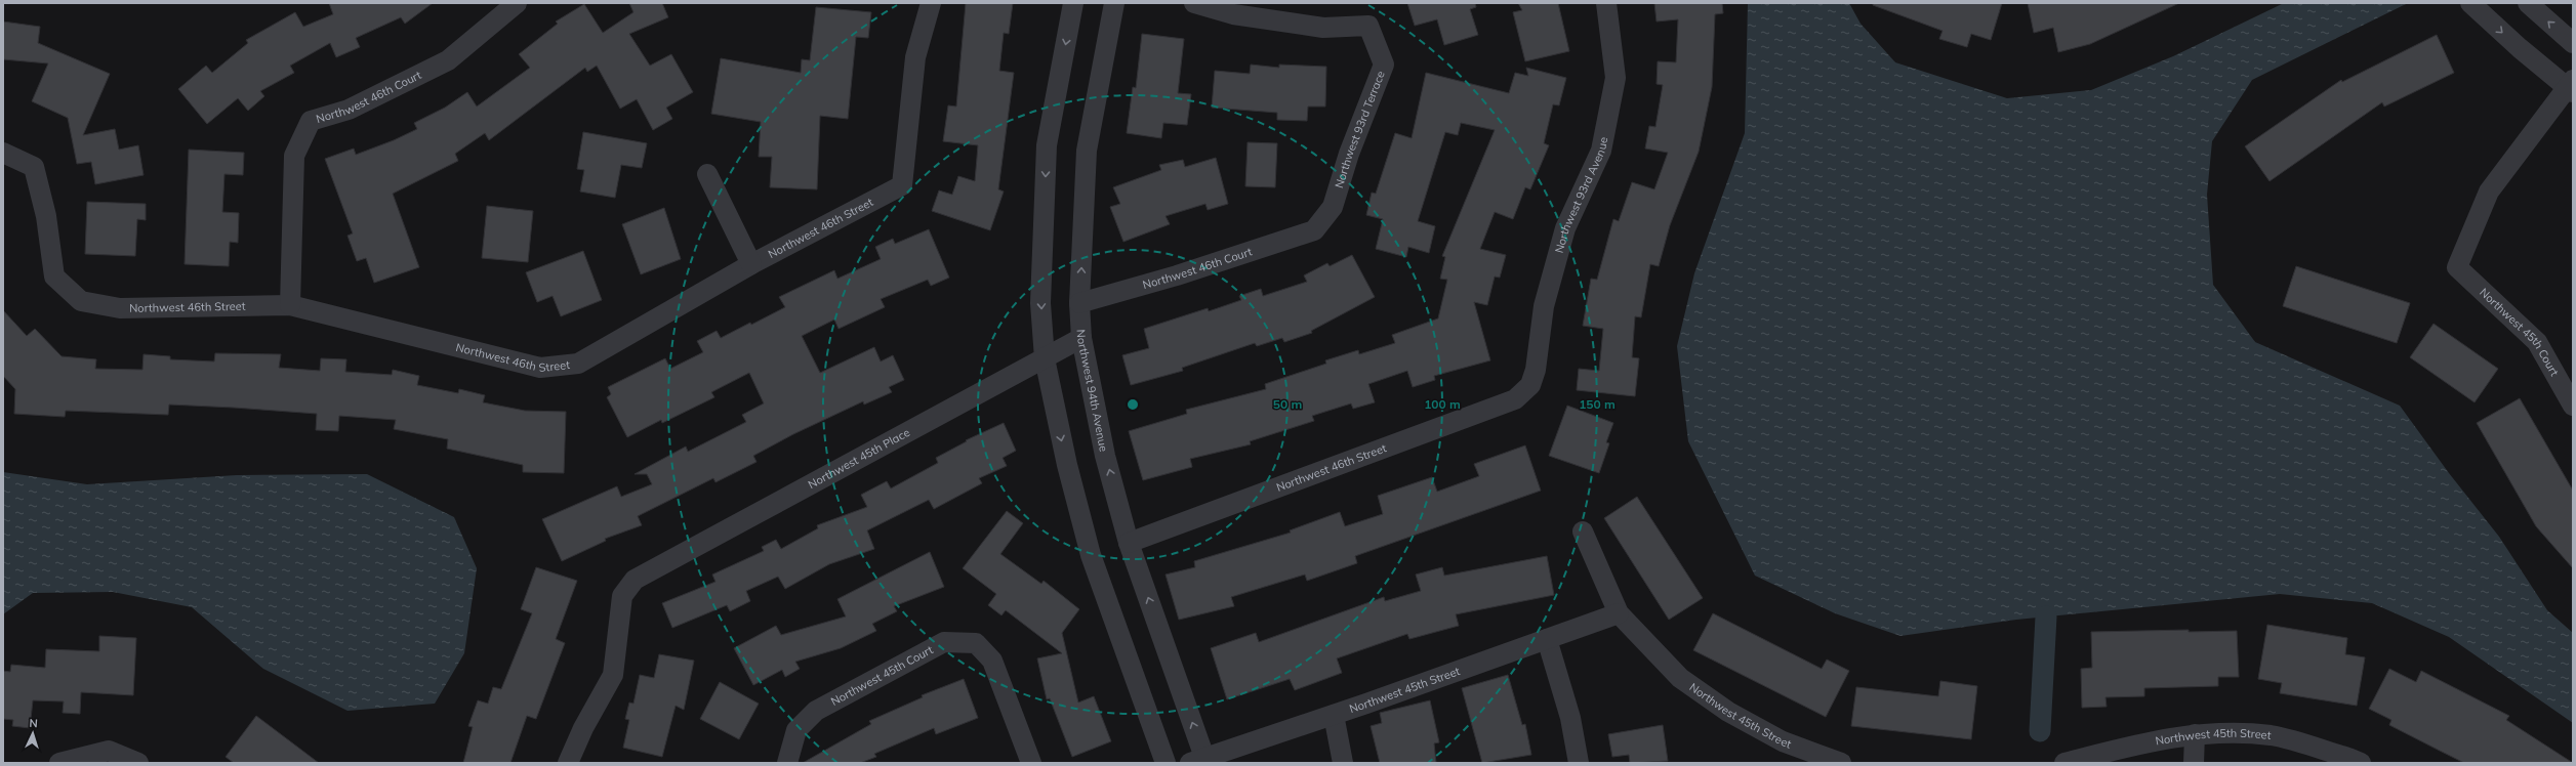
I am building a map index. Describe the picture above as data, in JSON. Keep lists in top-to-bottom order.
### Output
{
  "streets": {
    "street": [
      "Northwest 46th Court",
      "Northwest 93rd Terrace",
      "Northwest 93rd Avenue",
      "Northwest 46th Street",
      "Northwest 45th Court",
      "Northwest 94th Avenue",
      "Northwest 45th Place",
      "Northwest 45th Street"
    ]
  },
  "crossings": [
    ["Northwest 46th Court", "Northwest 93rd Terrace"],
    ["Northwest 46th Court", "Northwest 46th Street"],
    ["Northwest 46th Court", "Northwest 94th Avenue"],
    ["Northwest 93rd Avenue", "Northwest 46th Street"],
    ["Northwest 46th Street", "Northwest 94th Avenue"],
    ["Northwest 94th Avenue", "Northwest 45th Place"],
    ["Northwest 94th Avenue", "Northwest 45th Street"]
  ],
  "north": "top",
  "rings": ["50 m", "100 m", "150 m"]
}
